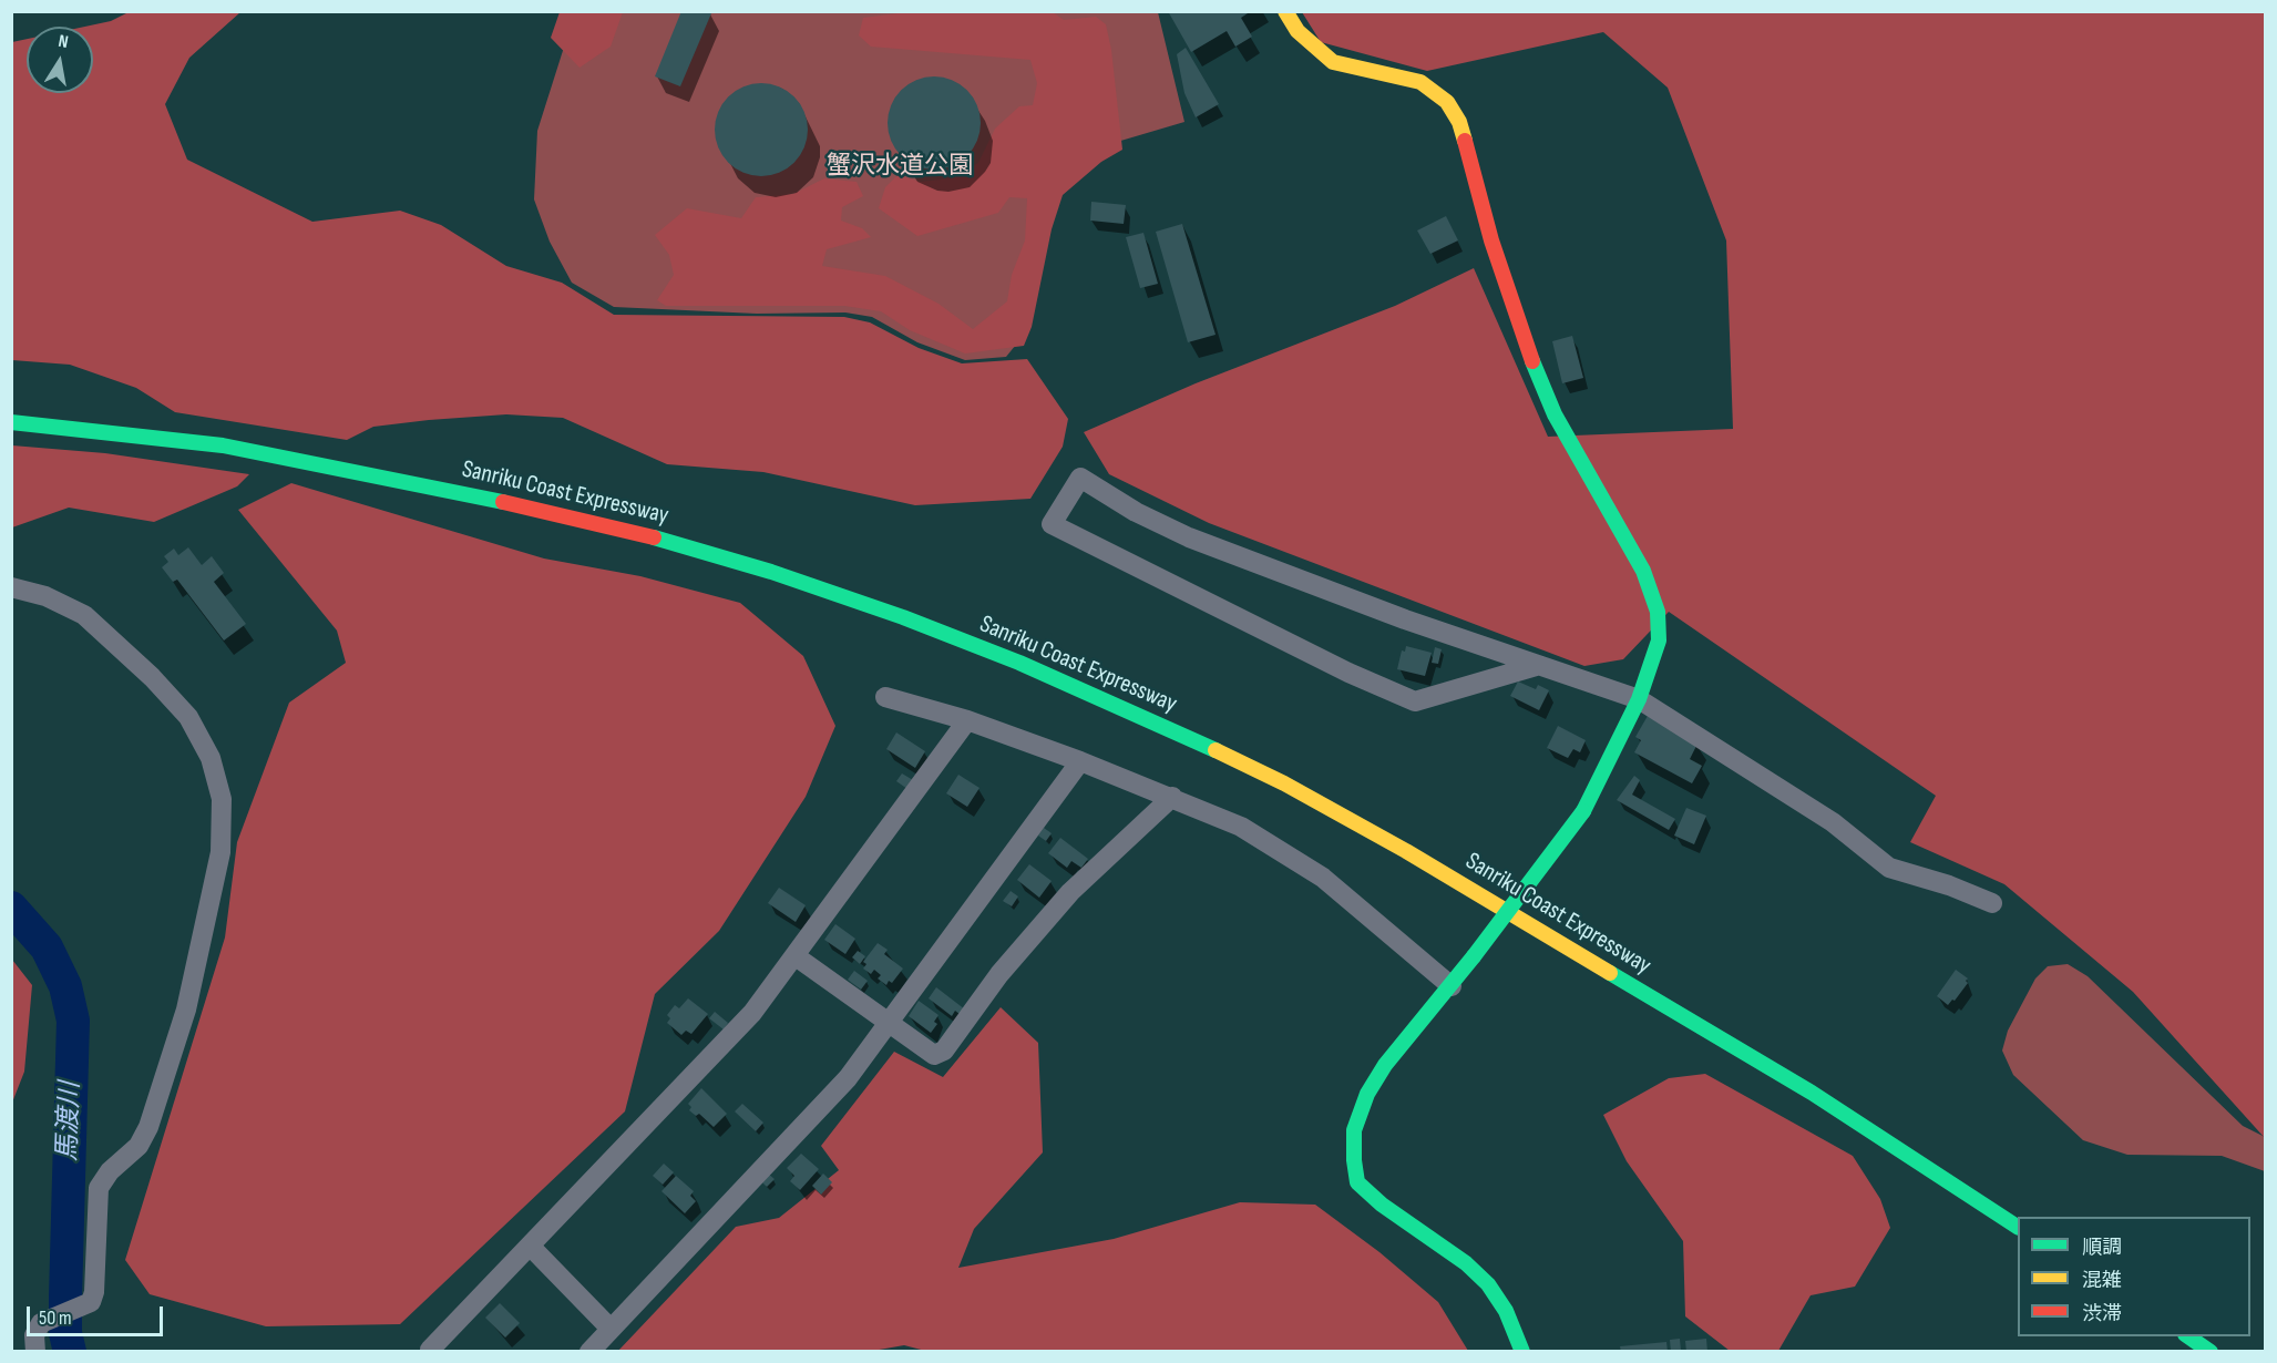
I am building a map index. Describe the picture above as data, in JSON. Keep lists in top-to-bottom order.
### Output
{
  "streets": {
    "main road": ["Sanriku Coast Expressway"]
  },
  "water": ["馬渡川"],
  "parks": ["蟹沢水道公園"],
  "legend": ["順調", "混雑", "渋滞"],
  "scale_bar": "50 m",
  "north": "top"
}
